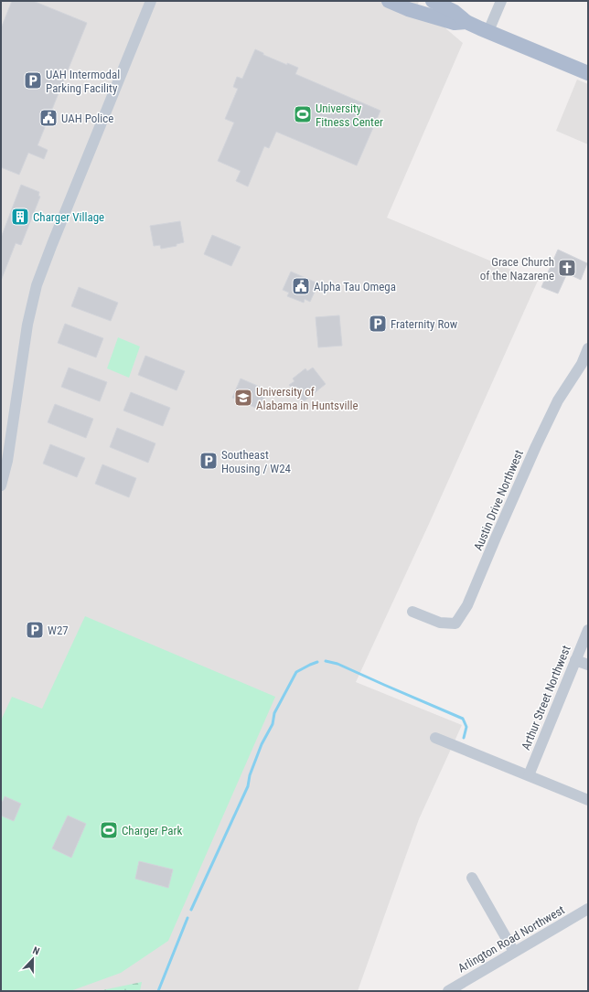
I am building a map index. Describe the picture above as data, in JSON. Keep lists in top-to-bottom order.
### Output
{
  "streets": {
    "street": ["Austin Drive Northwest", "Arthur Street Northwest", "Arlington Road Northwest"]
  },
  "places": {
    "parking": [
      "UAH Intermodal Parking Facility",
      "Fraternity Row",
      "Southeast Housing / W24",
      "W27"
    ],
    "sports": ["University Fitness Center", "Charger Park"],
    "public building": ["UAH Police", "Alpha Tau Omega"],
    "building": ["Charger Village"],
    "church": ["Grace Church of the Nazarene"],
    "school or university": ["University of Alabama in Huntsville"]
  },
  "north": "top"
}
